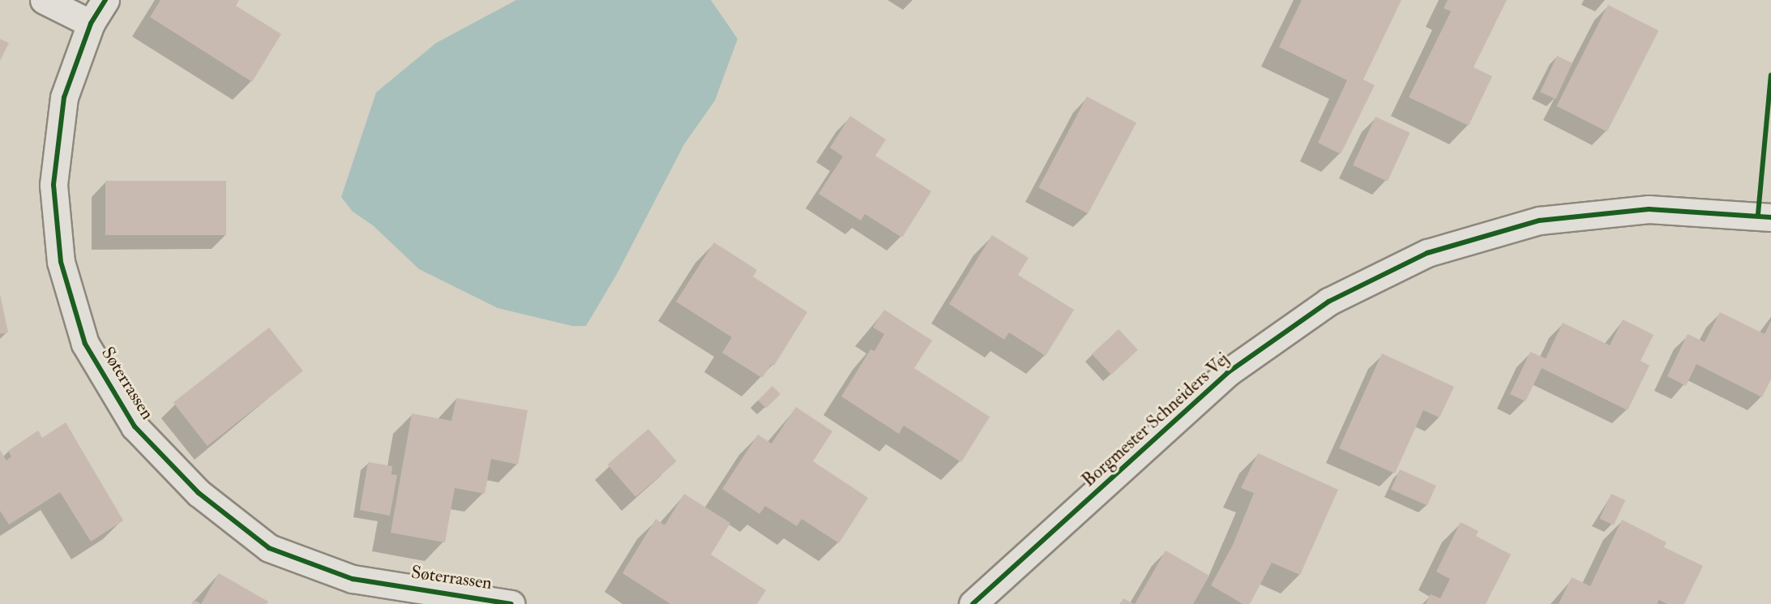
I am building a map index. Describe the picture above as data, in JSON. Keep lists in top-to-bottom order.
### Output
{
  "streets": {
    "street": ["Søterrassen", "Borgmester Schneiders Vej"]
  }
}
